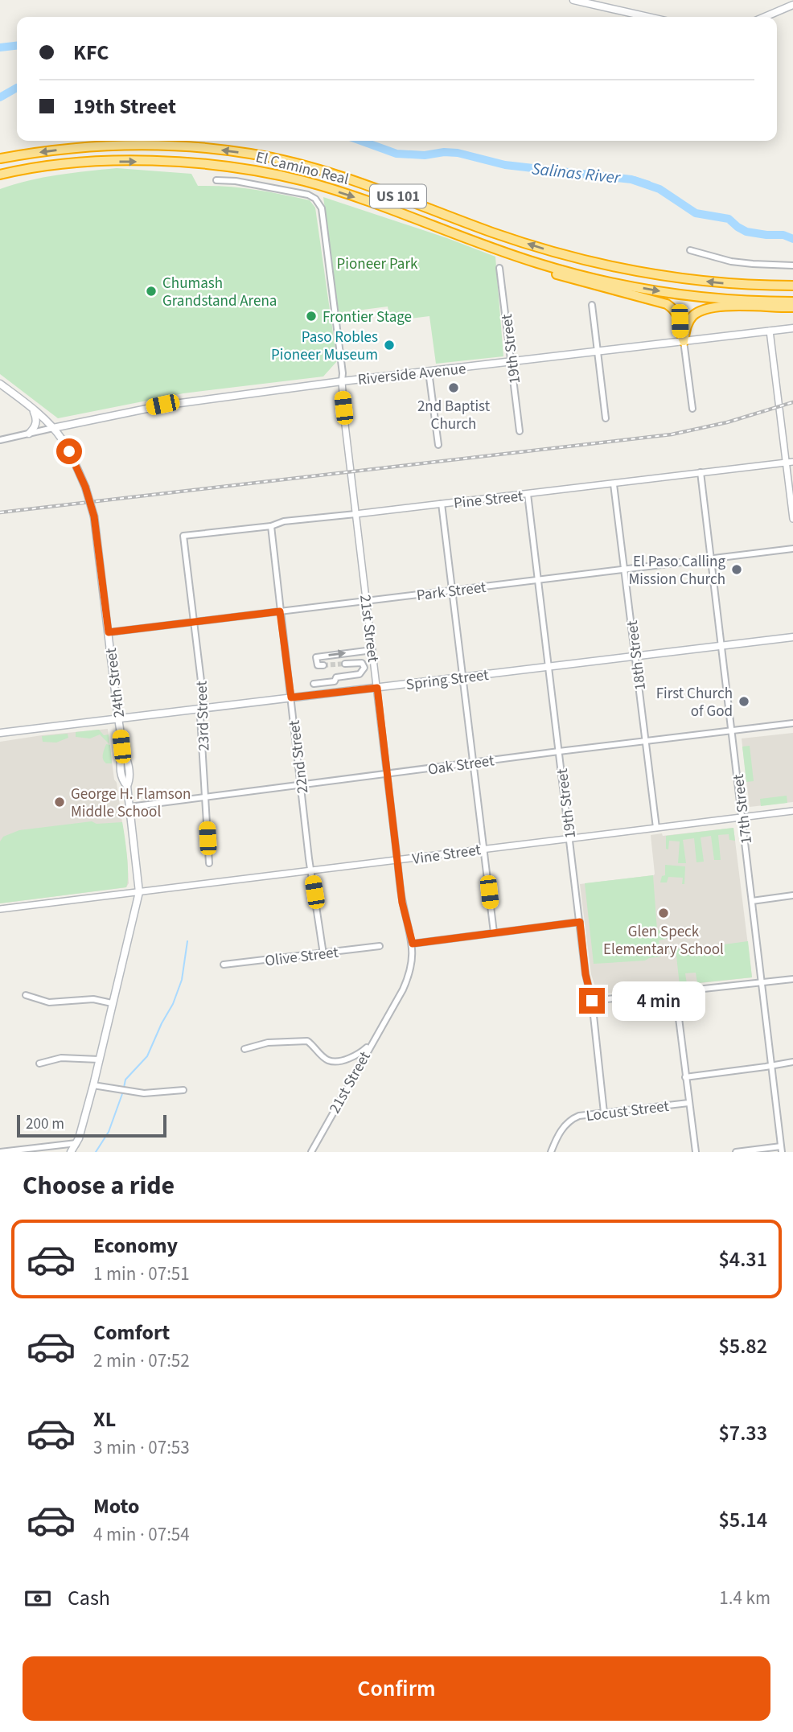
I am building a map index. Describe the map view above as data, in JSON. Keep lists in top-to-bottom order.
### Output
{
  "streets": {
    "highway": ["El Camino Real", "US 101"],
    "main road": ["Riverside Avenue", "Spring Street", "24th Street"],
    "street": [
      "19th Street",
      "Pine Street",
      "Park Street",
      "21st Street",
      "18th Street",
      "23rd Street",
      "22nd Street",
      "Oak Street",
      "17th Street",
      "Vine Street",
      "Olive Street",
      "Locust Street"
    ]
  },
  "crossings": [
    ["19th Street", "Riverside Avenue"],
    ["19th Street", "Pine Street"],
    ["19th Street", "Park Street"],
    ["19th Street", "Spring Street"],
    ["19th Street", "Oak Street"],
    ["19th Street", "Vine Street"],
    ["19th Street", "Locust Street"],
    ["Riverside Avenue", "21st Street"],
    ["Riverside Avenue", "24th Street"],
    ["Pine Street", "21st Street"],
    ["Pine Street", "18th Street"],
    ["Pine Street", "23rd Street"],
    ["Pine Street", "22nd Street"],
    ["Pine Street", "17th Street"],
    ["Park Street", "21st Street"],
    ["Park Street", "18th Street"],
    ["Park Street", "24th Street"],
    ["Park Street", "23rd Street"],
    ["Park Street", "22nd Street"],
    ["Park Street", "17th Street"],
    ["21st Street", "Spring Street"],
    ["21st Street", "Oak Street"],
    ["21st Street", "Vine Street"],
    ["18th Street", "Spring Street"],
    ["18th Street", "Oak Street"],
    ["18th Street", "Vine Street"],
    ["Spring Street", "24th Street"],
    ["Spring Street", "23rd Street"],
    ["Spring Street", "22nd Street"],
    ["Spring Street", "17th Street"],
    ["24th Street", "Oak Street"],
    ["24th Street", "Vine Street"],
    ["23rd Street", "Oak Street"],
    ["22nd Street", "Oak Street"],
    ["22nd Street", "Vine Street"],
    ["22nd Street", "Olive Street"],
    ["Oak Street", "17th Street"],
    ["17th Street", "Vine Street"]
  ],
  "water": ["Salinas River"],
  "parks": ["Pioneer Park"],
  "places": [
    "Chumash Grandstand Arena",
    "Frontier Stage",
    "Paso Robles Pioneer Museum",
    "2nd Baptist Church",
    "El Paso Calling Mission Church",
    "First Church of God",
    "George H. Flamson Middle School",
    "Glen Speck Elementary School"
  ],
  "scale_bar": "200 m",
  "page": {
    "banner": ["KFC", "19th Street"],
    "bubble": "4 min",
    "scale": "200 m",
    "heading": "Choose a ride",
    "list": [
      {
        "name": "Economy",
        "note": "1 min · 07:51",
        "value": "$4.31"
      },
      {
        "name": "Comfort",
        "note": "2 min · 07:52",
        "value": "$5.82"
      },
      {
        "name": "XL",
        "note": "3 min · 07:53",
        "value": "$7.33"
      },
      {
        "name": "Moto",
        "note": "4 min · 07:54",
        "value": "$5.14"
      }
    ],
    "pay": ["Cash", "1.4 km"],
    "buttons": "Confirm"
  }
}
